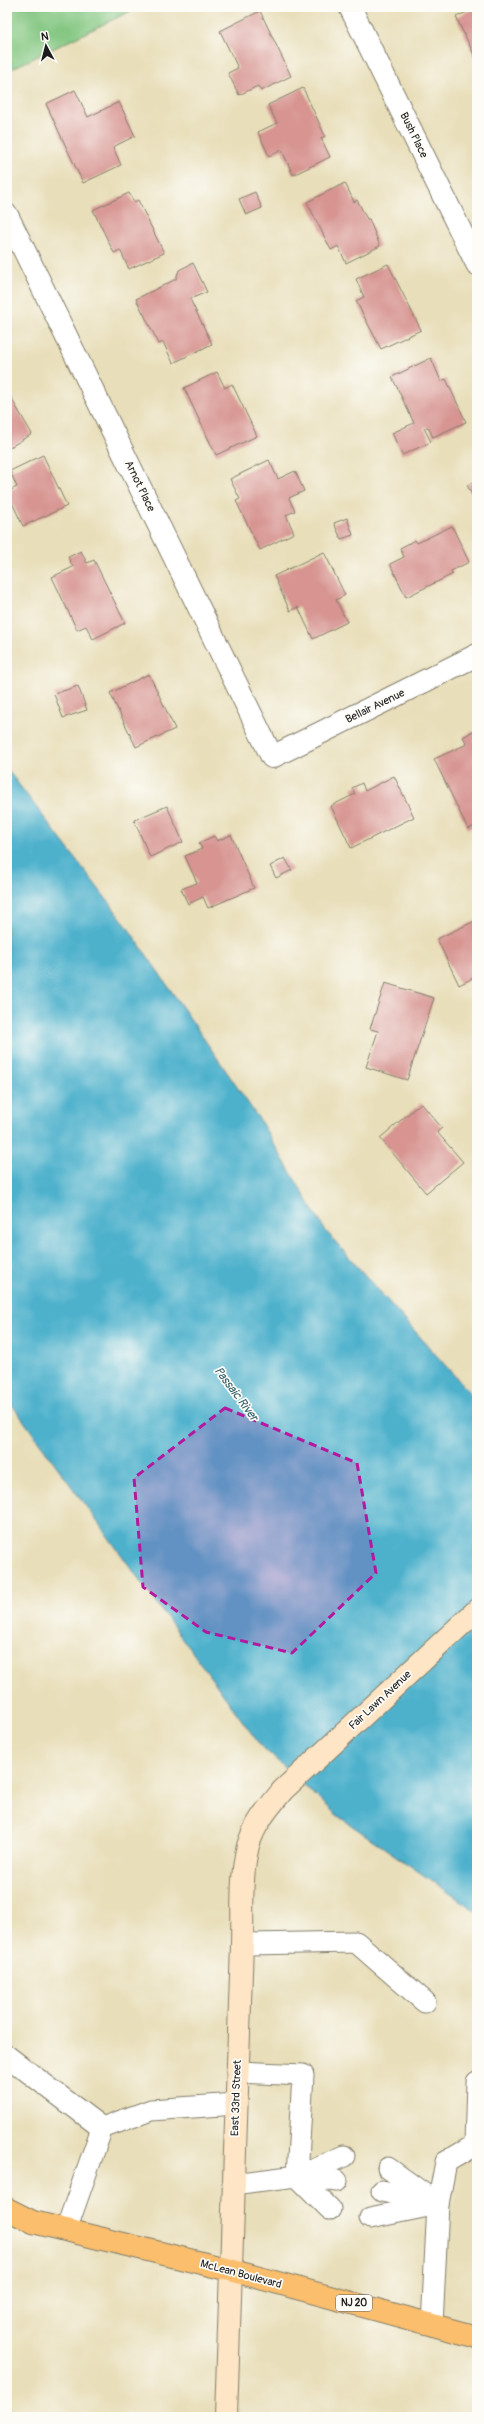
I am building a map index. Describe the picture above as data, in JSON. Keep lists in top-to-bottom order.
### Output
{
  "streets": {
    "main road": [
      "Fair Lawn Avenue",
      "East 33rd Street",
      "McLean Boulevard",
      "NJ 20"
    ],
    "street": ["Bush Place", "Arnot Place", "Bellair Avenue"]
  },
  "crossings": [
    ["Arnot Place", "Bellair Avenue"],
    ["Fair Lawn Avenue", "East 33rd Street"],
    ["East 33rd Street", "McLean Boulevard"]
  ],
  "water": ["Passaic River"],
  "north": "top"
}
